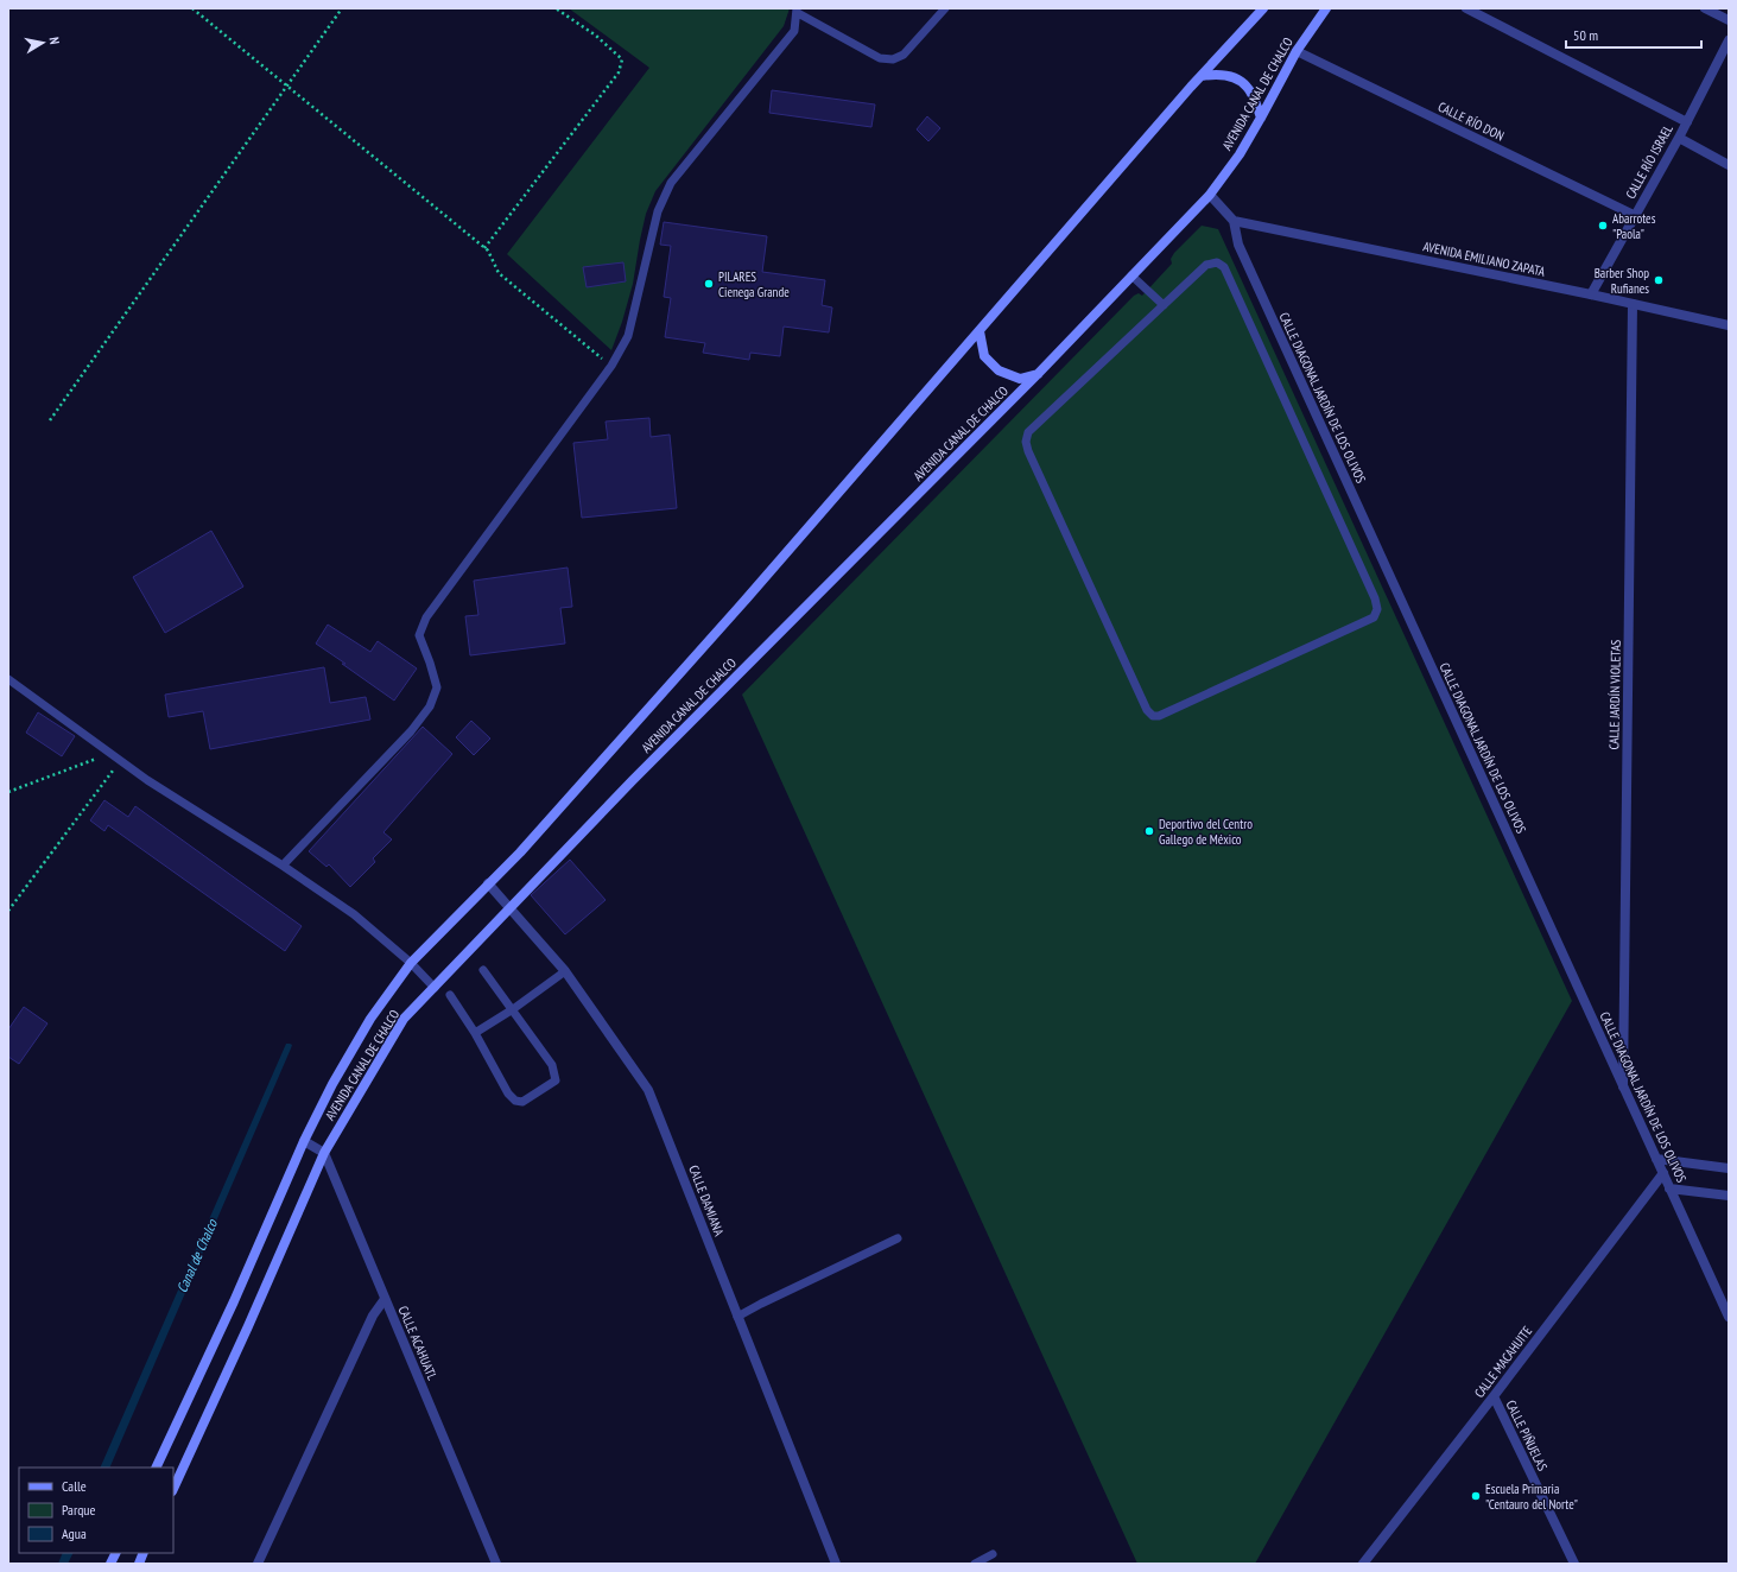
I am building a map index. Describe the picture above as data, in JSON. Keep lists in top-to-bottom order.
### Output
{
  "streets": {
    "main road": ["AVENIDA CANAL DE CHALCO"],
    "street": [
      "CALLE RÍO DON",
      "CALLE RÍO ISRAEL",
      "AVENIDA EMILIANO ZAPATA",
      "CALLE DIAGONAL JARDÍN DE LOS OLIVOS",
      "CALLE JARDÍN VIOLETAS",
      "CALLE DAMIANA",
      "CALLE ACAHUATL",
      "CALLE MACAHUITE",
      "CALLE PIÑUELAS"
    ]
  },
  "crossings": [
    ["AVENIDA CANAL DE CHALCO", "CALLE RÍO DON"],
    ["AVENIDA CANAL DE CHALCO", "CALLE DAMIANA"],
    ["AVENIDA CANAL DE CHALCO", "CALLE ACAHUATL"],
    ["CALLE RÍO DON", "CALLE RÍO ISRAEL"],
    ["CALLE RÍO ISRAEL", "AVENIDA EMILIANO ZAPATA"],
    ["AVENIDA EMILIANO ZAPATA", "CALLE DIAGONAL JARDÍN DE LOS OLIVOS"],
    ["AVENIDA EMILIANO ZAPATA", "CALLE JARDÍN VIOLETAS"],
    ["CALLE DIAGONAL JARDÍN DE LOS OLIVOS", "CALLE JARDÍN VIOLETAS"],
    ["CALLE DIAGONAL JARDÍN DE LOS OLIVOS", "CALLE MACAHUITE"],
    ["CALLE MACAHUITE", "CALLE PIÑUELAS"]
  ],
  "water": ["Canal de Chalco"],
  "places": [
    "Abarrotes \"Paola\"",
    "Barber Shop Rufianes",
    "PILARES Cienega Grande",
    "Deportivo del Centro Gallego de México",
    "Escuela Primaria \"Centauro del Norte\""
  ],
  "legend": ["Calle", "Parque", "Agua"],
  "scale_bar": "50 m",
  "north": "right"
}
